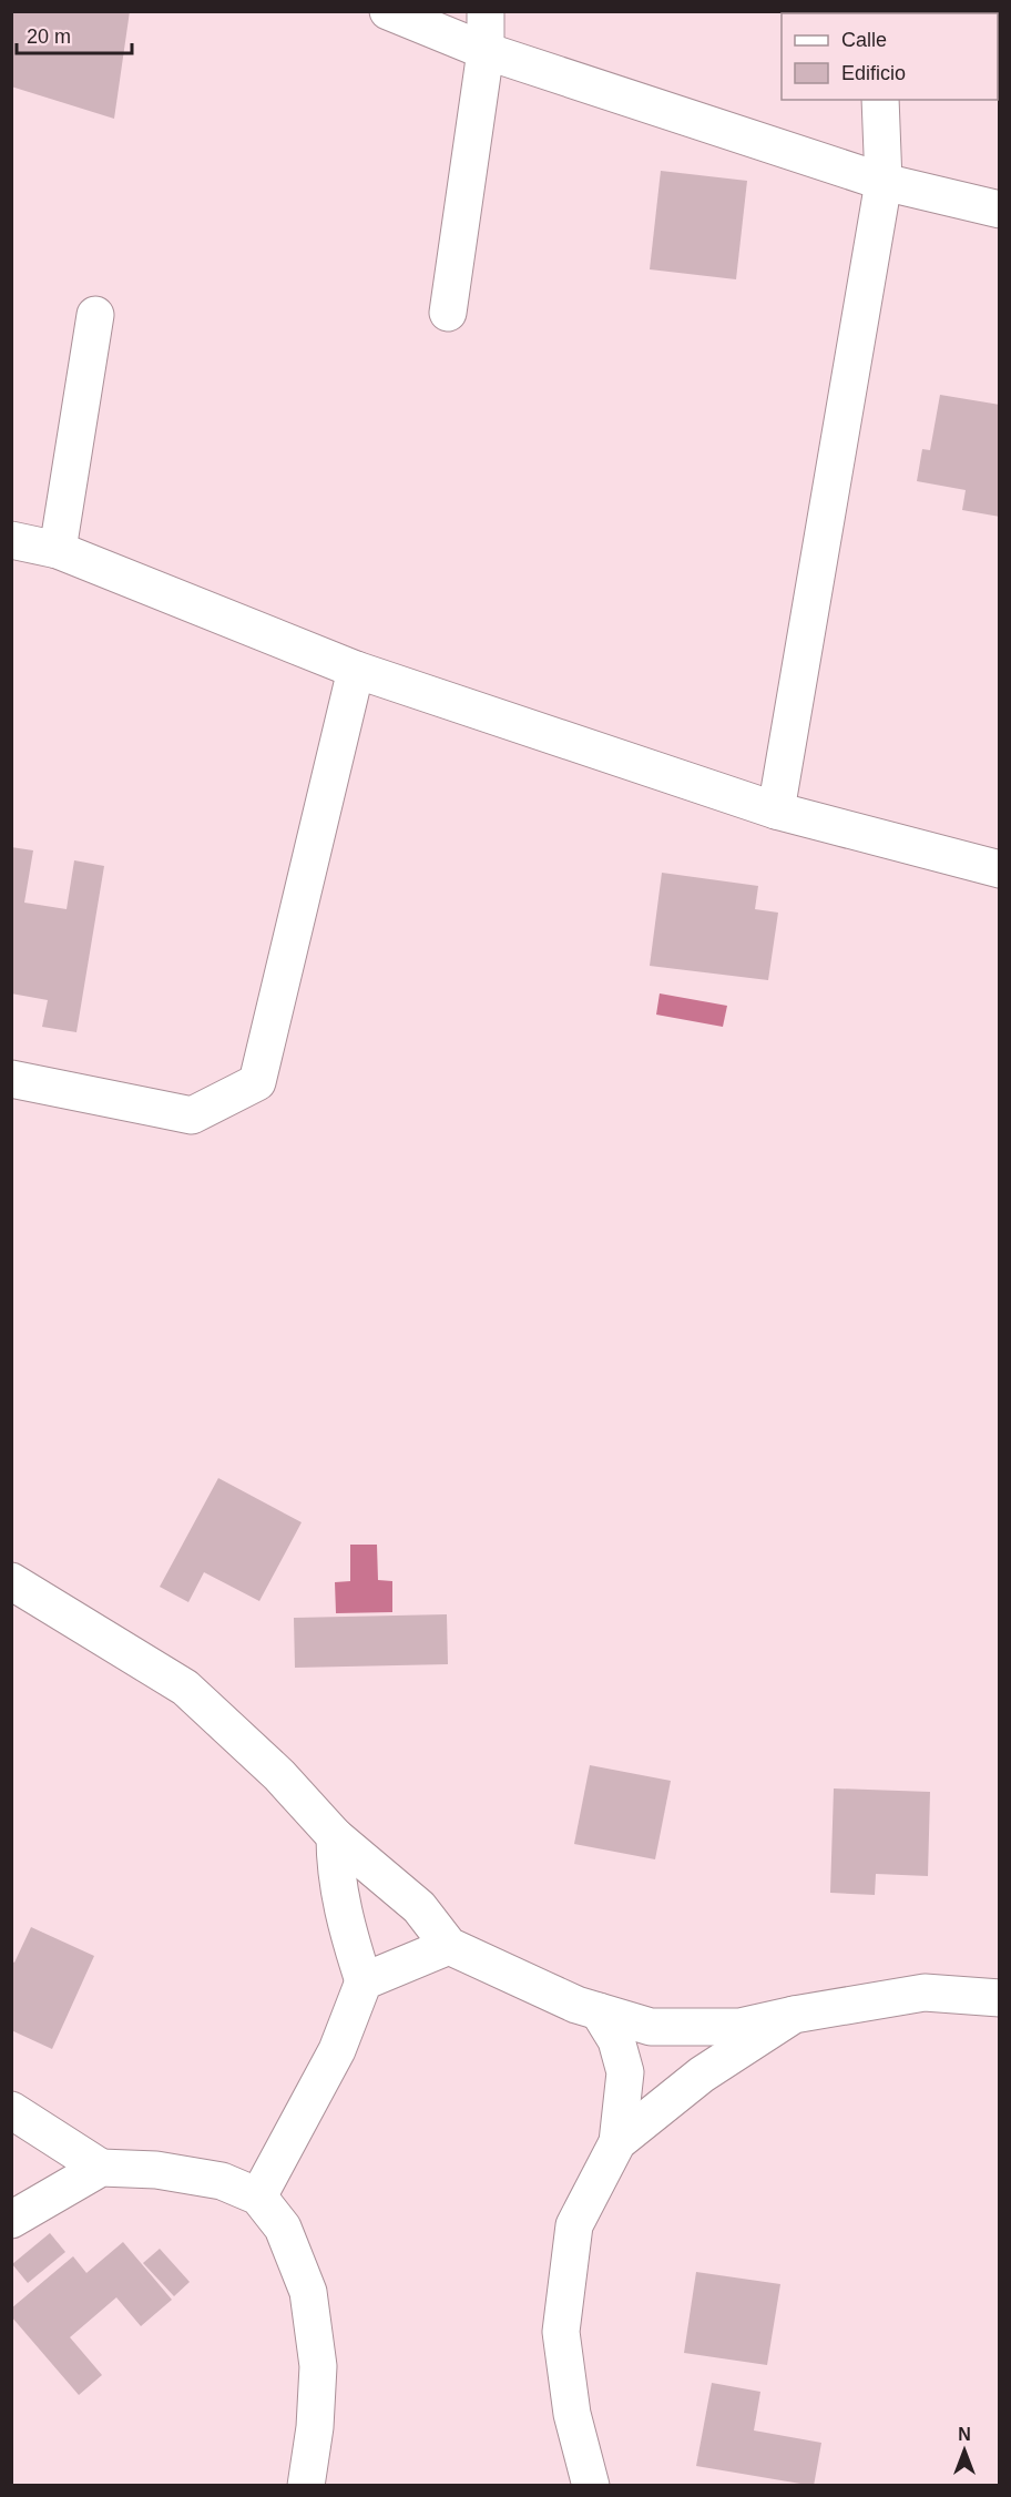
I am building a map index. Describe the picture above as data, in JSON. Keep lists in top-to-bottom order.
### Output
{
  "legend": ["Calle", "Edificio"],
  "scale_bar": "20 m",
  "north": "top"
}
